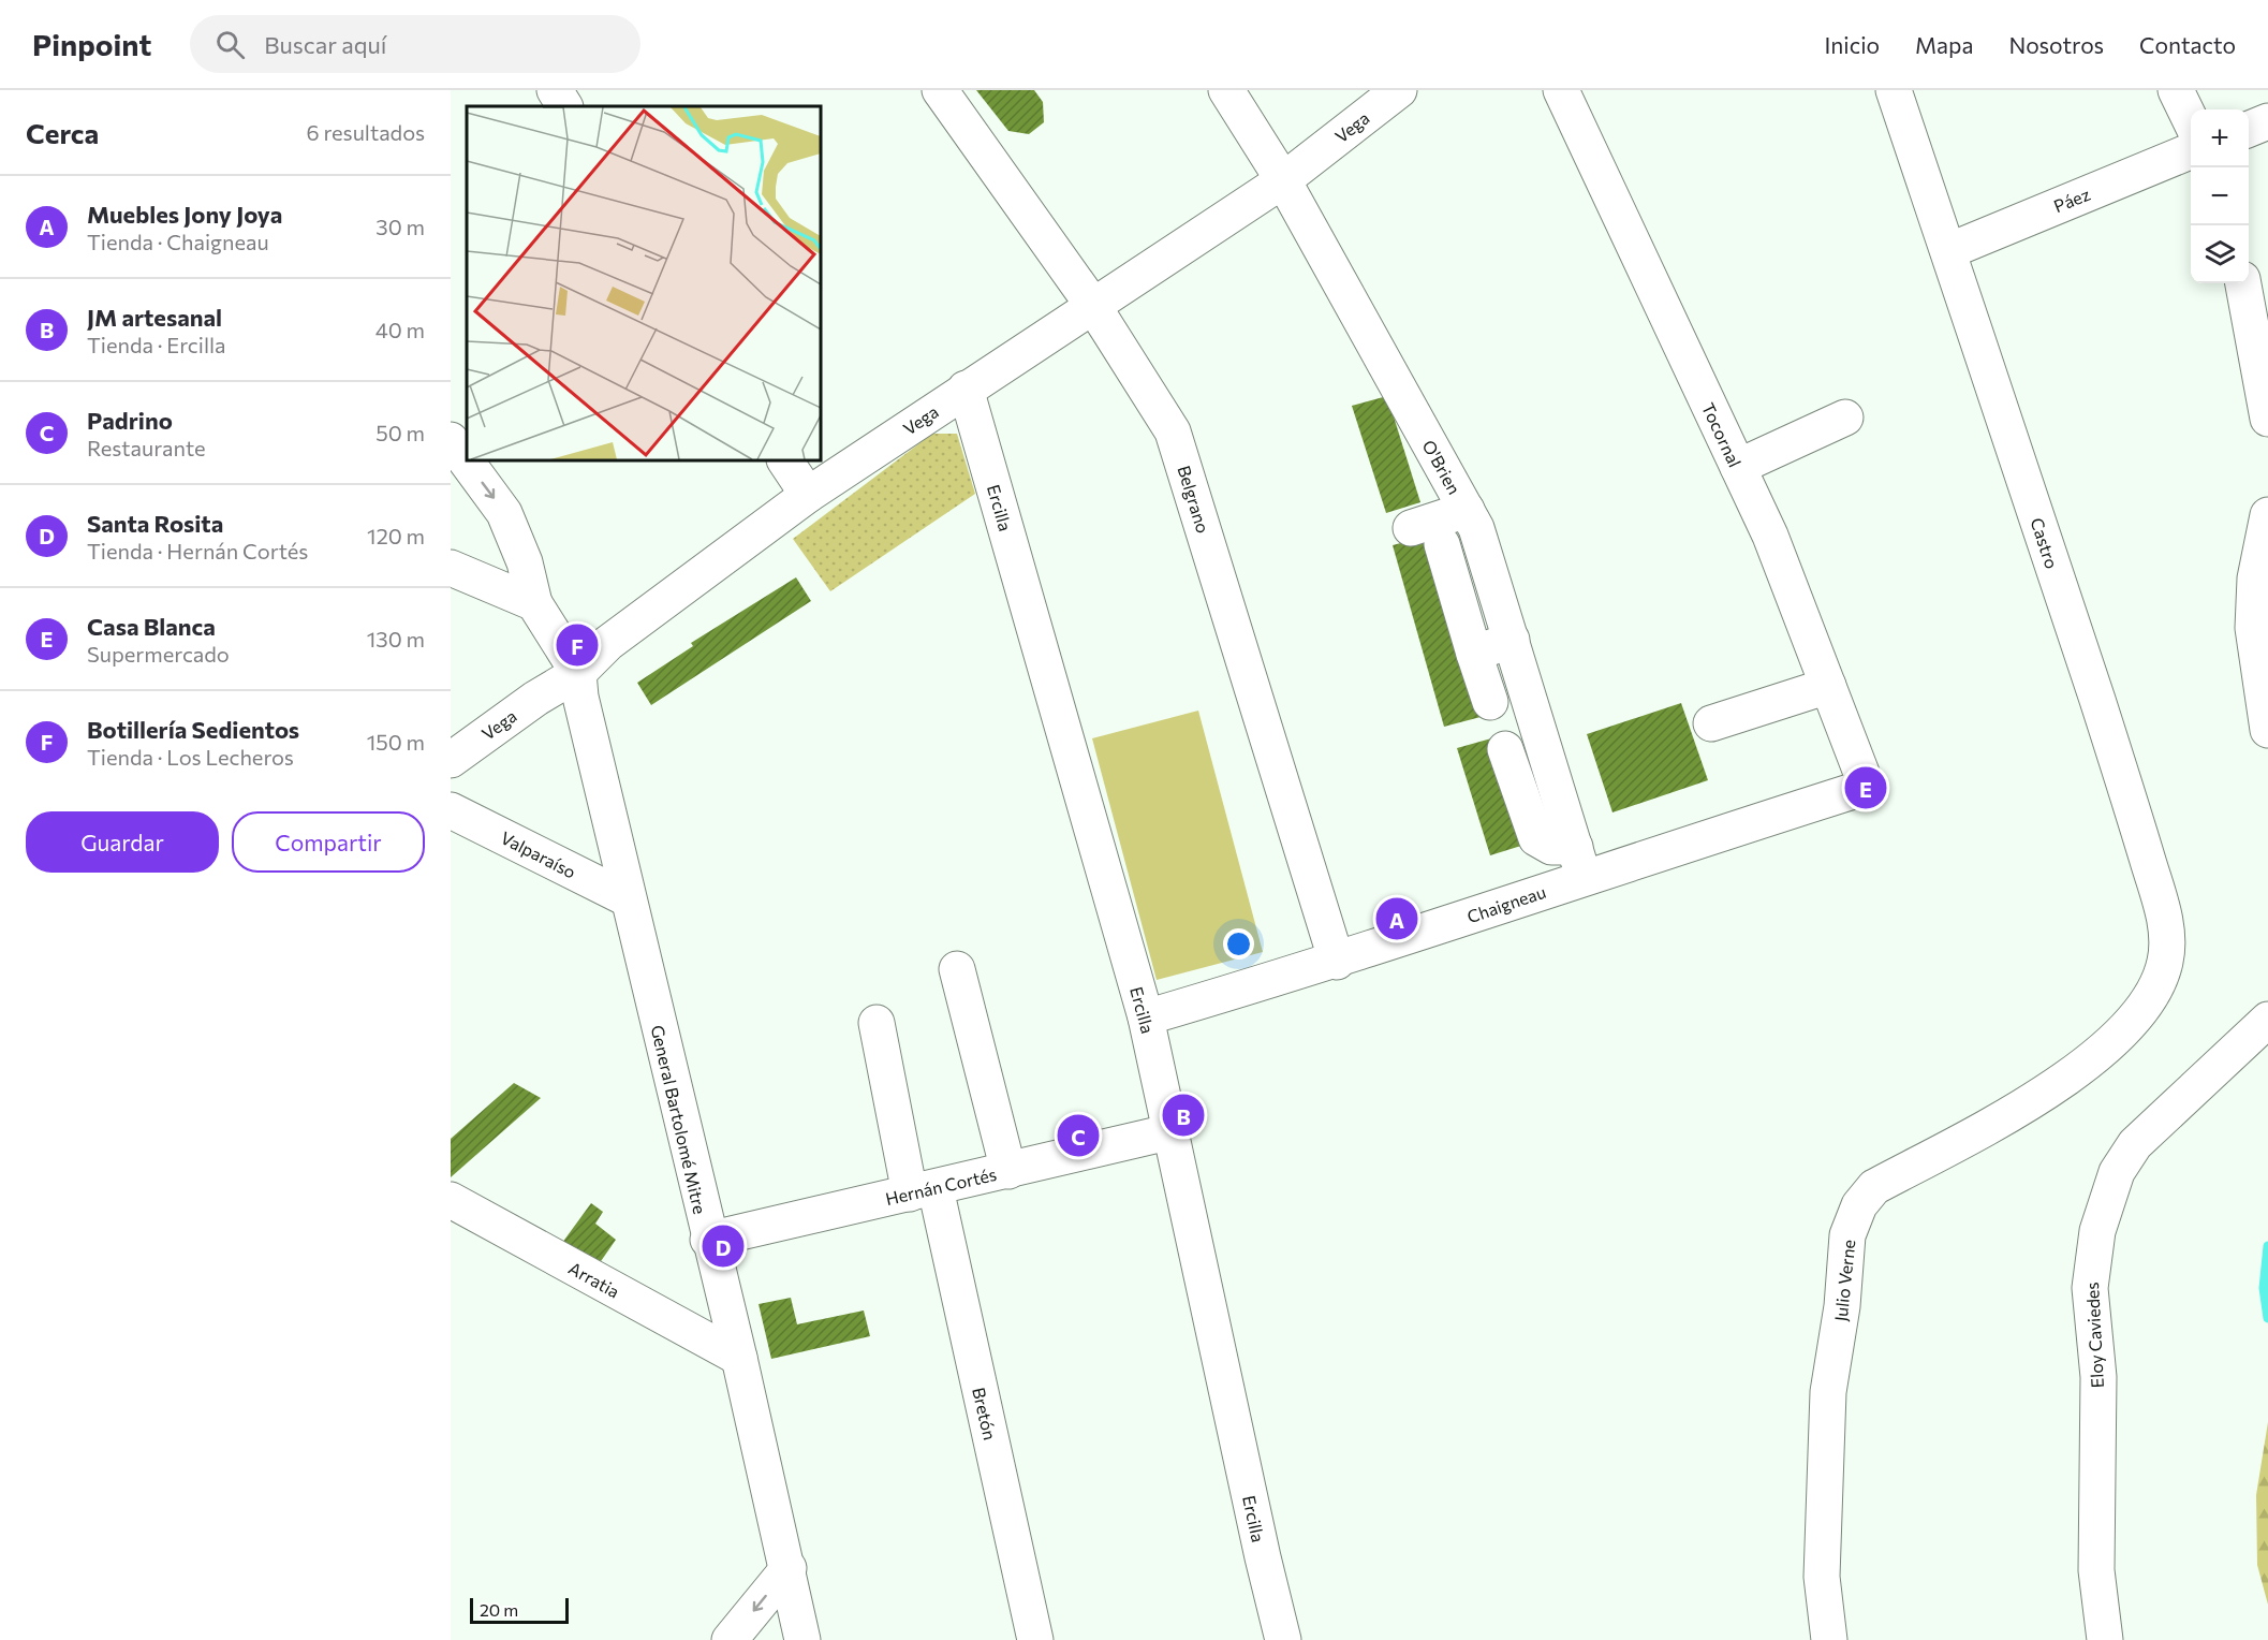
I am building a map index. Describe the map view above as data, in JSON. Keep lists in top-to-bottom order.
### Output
{
  "streets": {
    "street": [
      "Vega",
      "Páez",
      "Tocornal",
      "O'Brien",
      "Belgrano",
      "Ercilla",
      "Castro",
      "Valparaíso",
      "Chaigneau",
      "General Bartolomé Mitre",
      "Hernán Cortés",
      "Arratia",
      "Julio Verne",
      "Eloy Caviedes",
      "Bretón"
    ]
  },
  "crossings": [
    ["Vega", "O'Brien"],
    ["Vega", "Belgrano"],
    ["Vega", "Ercilla"],
    ["Vega", "General Bartolomé Mitre"],
    ["Páez", "Castro"],
    ["Tocornal", "Chaigneau"],
    ["O'Brien", "Chaigneau"],
    ["Belgrano", "Chaigneau"],
    ["Ercilla", "Chaigneau"],
    ["Ercilla", "Hernán Cortés"],
    ["Castro", "Julio Verne"],
    ["Valparaíso", "General Bartolomé Mitre"],
    ["General Bartolomé Mitre", "Hernán Cortés"],
    ["General Bartolomé Mitre", "Arratia"],
    ["Hernán Cortés", "Bretón"]
  ],
  "scale_bar": "20 m",
  "page": {
    "header": "Pinpoint",
    "search": "Buscar aquí",
    "nav": [
      "Inicio",
      "Mapa",
      "Nosotros",
      "Contacto"
    ],
    "heading": ["Cerca", "6 resultados"],
    "map_buttons": ["+", "−"],
    "list": [
      {
        "mark": "A",
        "name": "Muebles Jony Joya",
        "note": "Tienda · Chaigneau",
        "value": "30 m"
      },
      {
        "mark": "B",
        "name": "JM artesanal",
        "note": "Tienda · Ercilla",
        "value": "40 m"
      },
      {
        "mark": "C",
        "name": "Padrino",
        "note": "Restaurante",
        "value": "50 m"
      },
      {
        "mark": "D",
        "name": "Santa Rosita",
        "note": "Tienda · Hernán Cortés",
        "value": "120 m"
      },
      {
        "mark": "E",
        "name": "Casa Blanca",
        "note": "Supermercado",
        "value": "130 m"
      },
      {
        "mark": "F",
        "name": "Botillería Sedientos",
        "note": "Tienda · Los Lecheros",
        "value": "150 m"
      }
    ],
    "pins": [
      "F",
      "E",
      "A",
      "B",
      "C",
      "D"
    ],
    "buttons": ["Guardar", "Compartir"],
    "scale": "20 m"
  }
}
